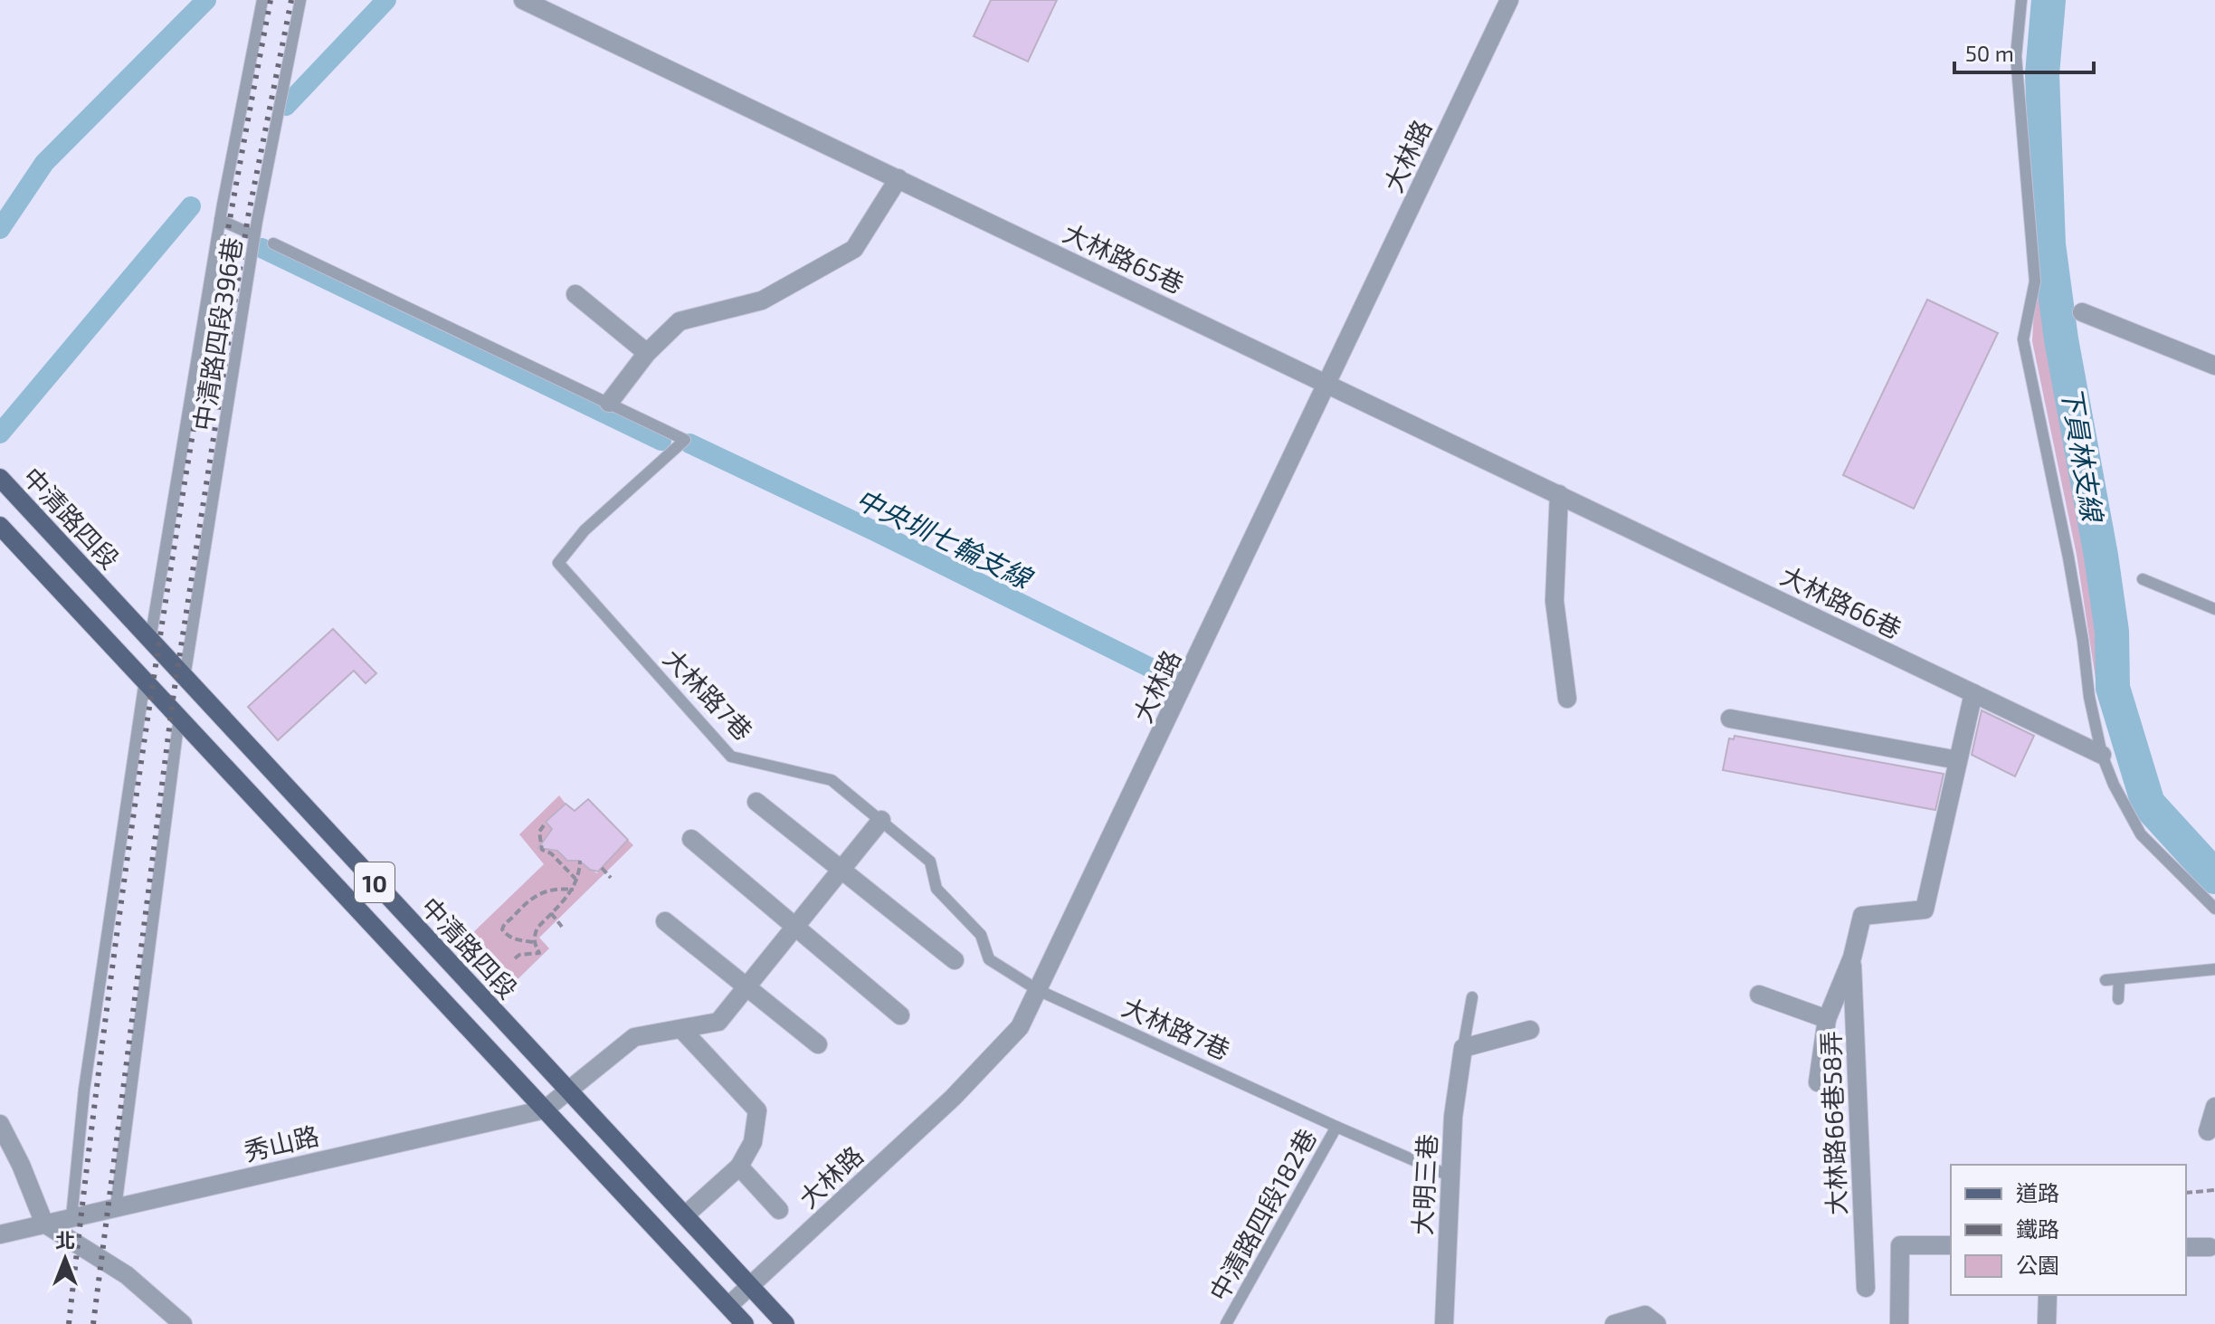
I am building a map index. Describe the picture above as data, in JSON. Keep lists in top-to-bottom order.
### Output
{
  "streets": {
    "main road": ["中清路四段", "10"],
    "street": [
      "大林路",
      "大林路65巷",
      "大林路66巷",
      "大林路66巷58弄",
      "秀山路",
      "大明三巷"
    ],
    "lane": ["中清路四段396巷", "大林路7巷", "中清路四段182巷"]
  },
  "crossings": [
    ["大林路", "大林路65巷"],
    ["大林路", "中清路四段"],
    ["大林路", "大林路66巷"],
    ["大林路", "大林路7巷"],
    ["大林路", "10"],
    ["大林路65巷", "大林路66巷"],
    ["中清路四段396巷", "中清路四段"],
    ["中清路四段", "秀山路"],
    ["大林路66巷", "大林路66巷58弄"],
    ["大林路7巷", "秀山路"],
    ["大林路7巷", "大明三巷"],
    ["大林路7巷", "中清路四段182巷"],
    ["10", "秀山路"]
  ],
  "water": ["下員林支線", "中央圳七輪支線"],
  "legend": ["道路", "鐵路", "公園"],
  "scale_bar": "50 m",
  "north": "top"
}
